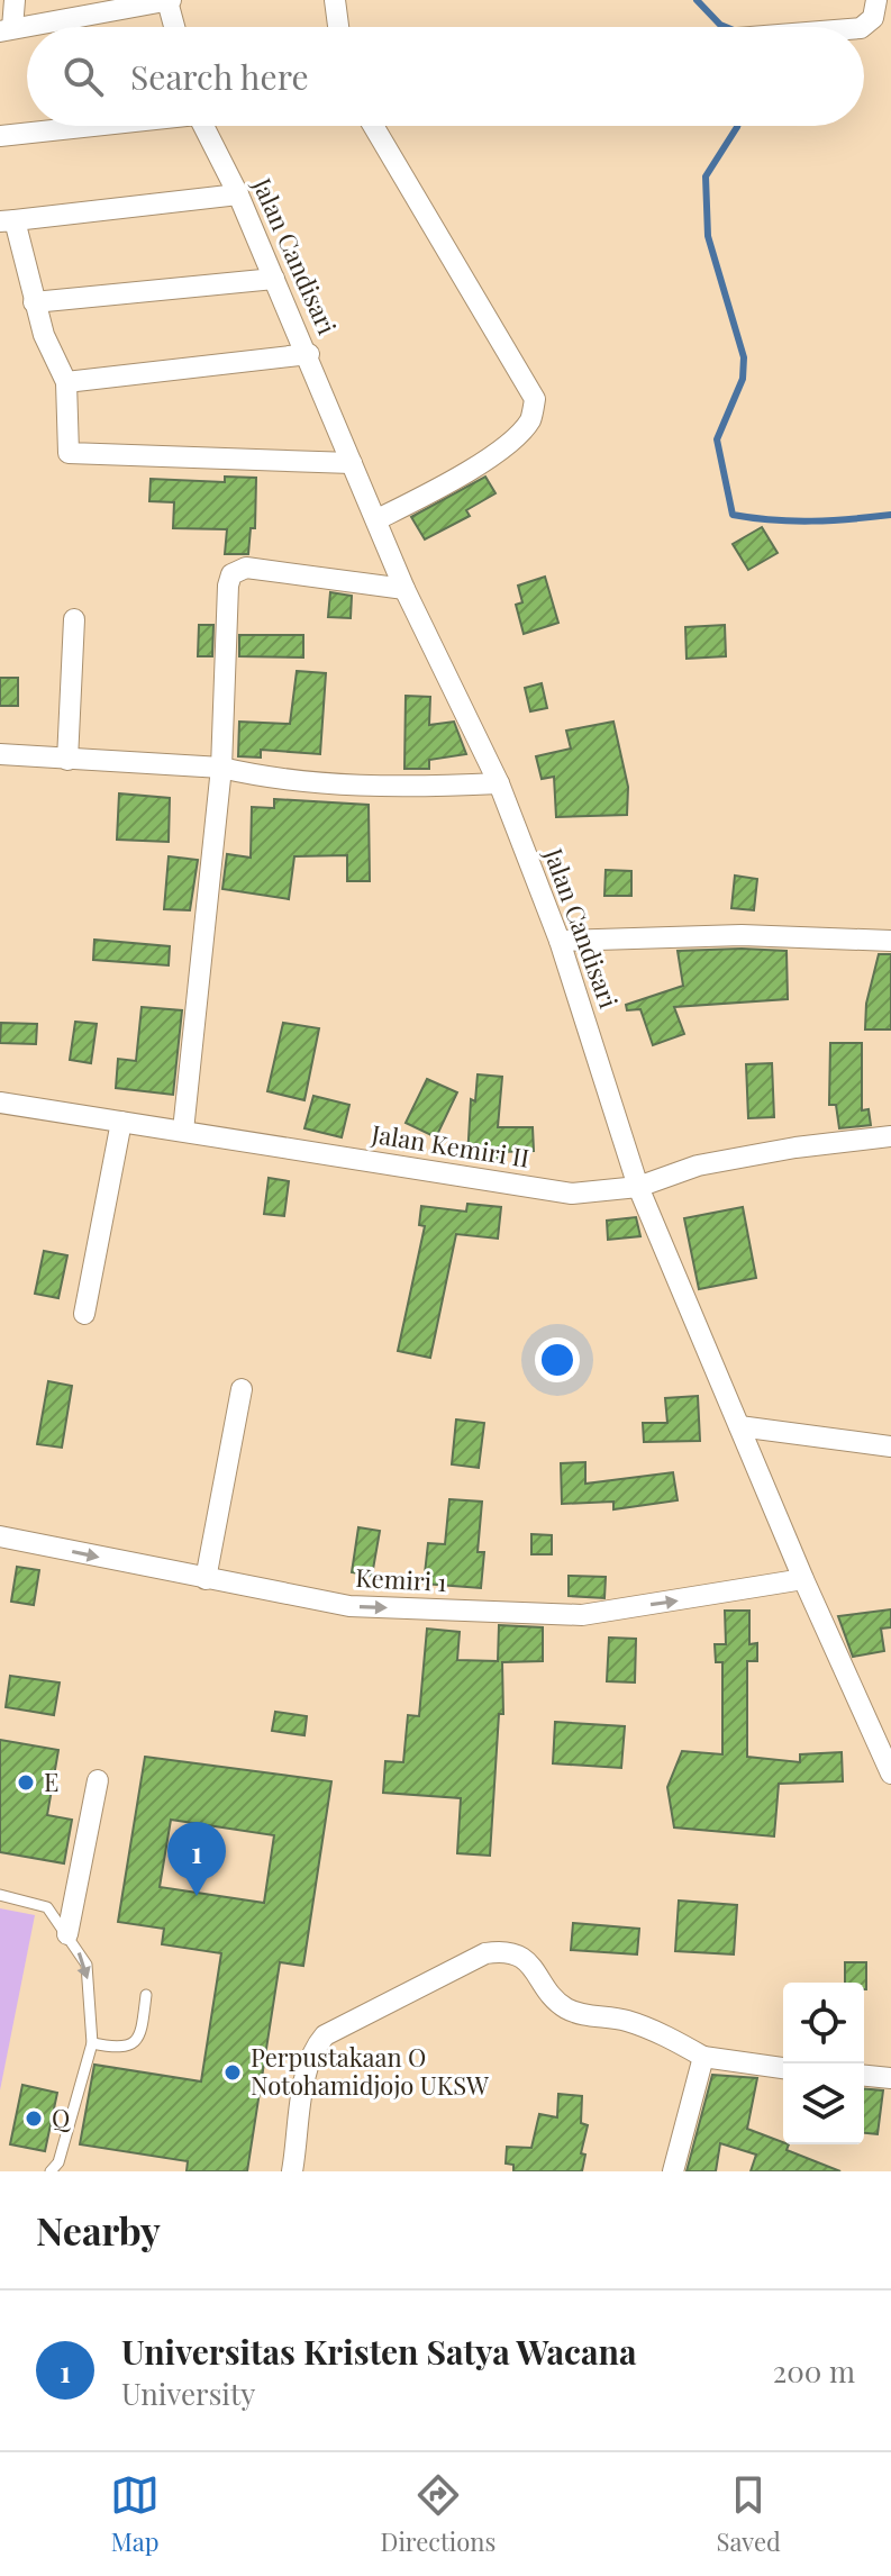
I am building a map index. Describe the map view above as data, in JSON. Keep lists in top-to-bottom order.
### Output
{
  "streets": {
    "street": ["Jalan Candisari", "Jalan Kemiri II", "Kemiri 1"]
  },
  "crossings": [
    ["Jalan Candisari", "Jalan Kemiri II"],
    ["Jalan Candisari", "Kemiri 1"]
  ],
  "one_way": ["Kemiri 1"],
  "places": ["E", "Perpustakaan O Notohamidjojo UKSW", "Q"],
  "page": {
    "search": "Search here",
    "pins": "1",
    "heading": "Nearby",
    "list": [
      {
        "mark": "1",
        "name": "Universitas Kristen Satya Wacana",
        "note": "University",
        "value": "200 m"
      }
    ],
    "nav": ["Map", "Directions", "Saved"]
  }
}
